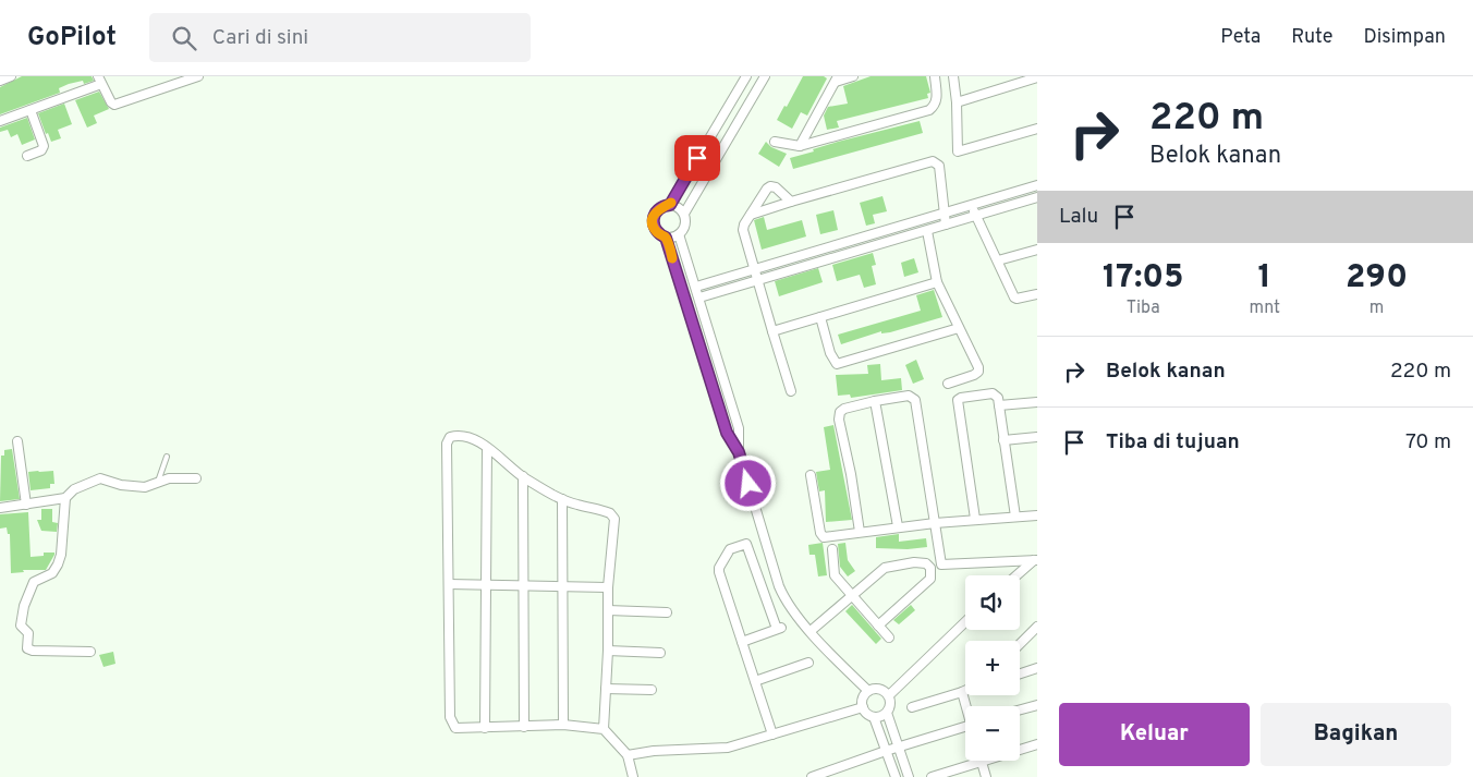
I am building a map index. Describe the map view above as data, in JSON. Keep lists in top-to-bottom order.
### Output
{
  "page": {
    "header": "GoPilot",
    "search": "Cari di sini",
    "nav": ["Peta", "Rute", "Disimpan"],
    "turn": ["220 m", "Belok kanan"],
    "then": "Lalu",
    "eta": [
      "17:05",
      "Tiba",
      "1",
      "mnt",
      "290",
      "m"
    ],
    "list": [
      {
        "name": "Belok kanan",
        "value": "220 m"
      },
      {
        "name": "Tiba di tujuan",
        "value": "70 m"
      }
    ],
    "map_buttons": ["+", "−"],
    "buttons": ["Keluar", "Bagikan"]
  }
}
